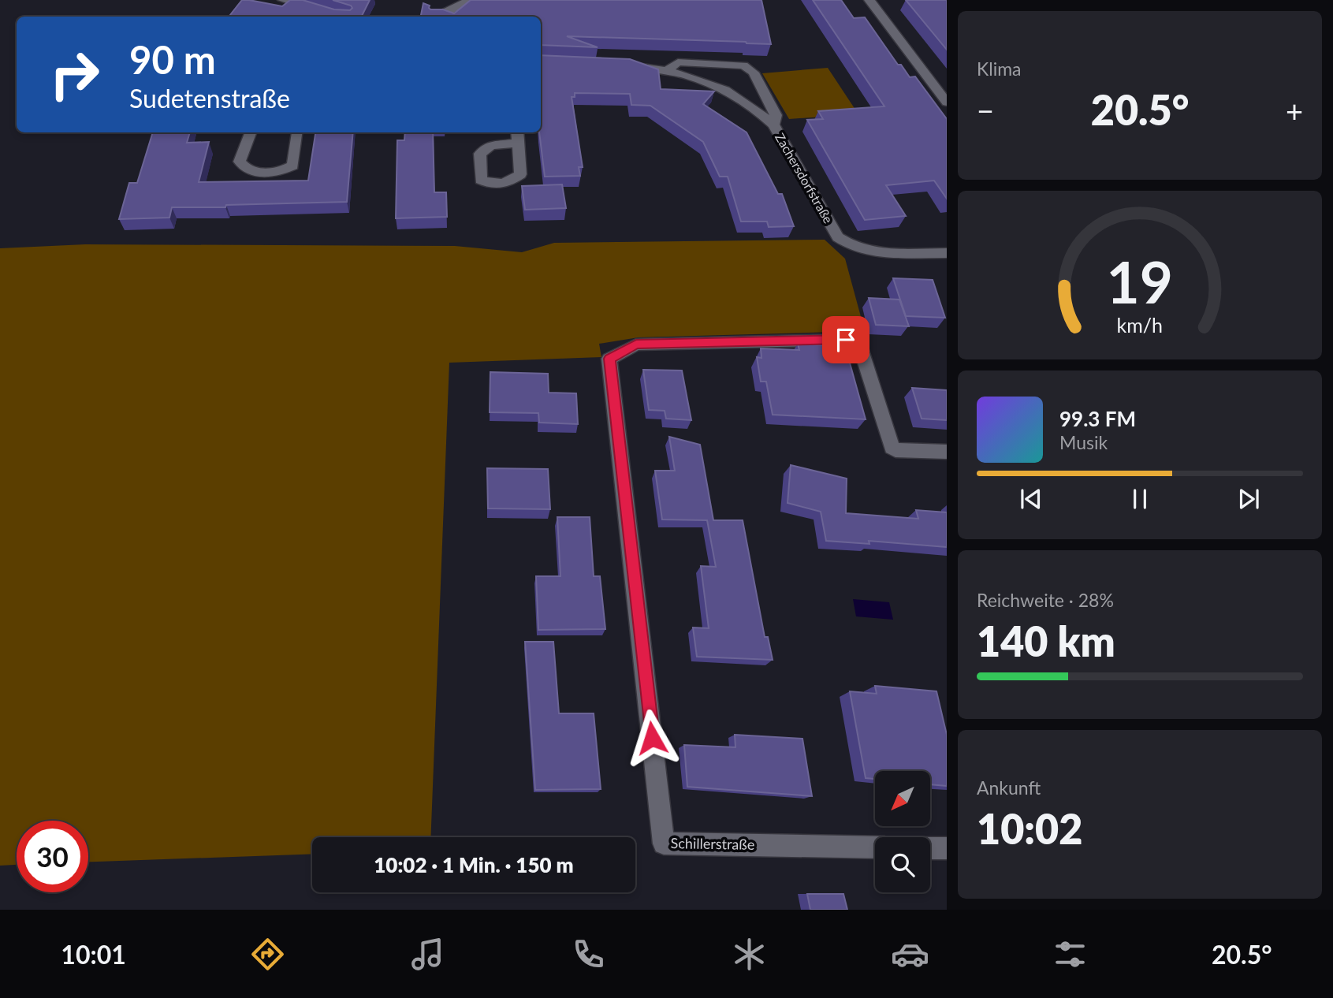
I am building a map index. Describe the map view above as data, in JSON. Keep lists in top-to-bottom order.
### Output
{
  "streets": {
    "street": ["Zachersdorfstraße", "Schillerstraße"]
  },
  "north": "bottom left",
  "page": {
    "tile": [
      "Klima",
      ["Reichweite · 28%", "140 km"],
      ["Ankunft", "10:02"]
    ],
    "turn": ["90 m", "Sudetenstraße"],
    "heat": ["−", "20.5°", "+"],
    "song": ["99.3 FM", "Musik"],
    "limit": "30",
    "trip": "10:02 · 1 Min. · 150 m",
    "tabs": ["10:01", "20.5°"],
    "gauge": ["19", "km/h"]
  }
}
